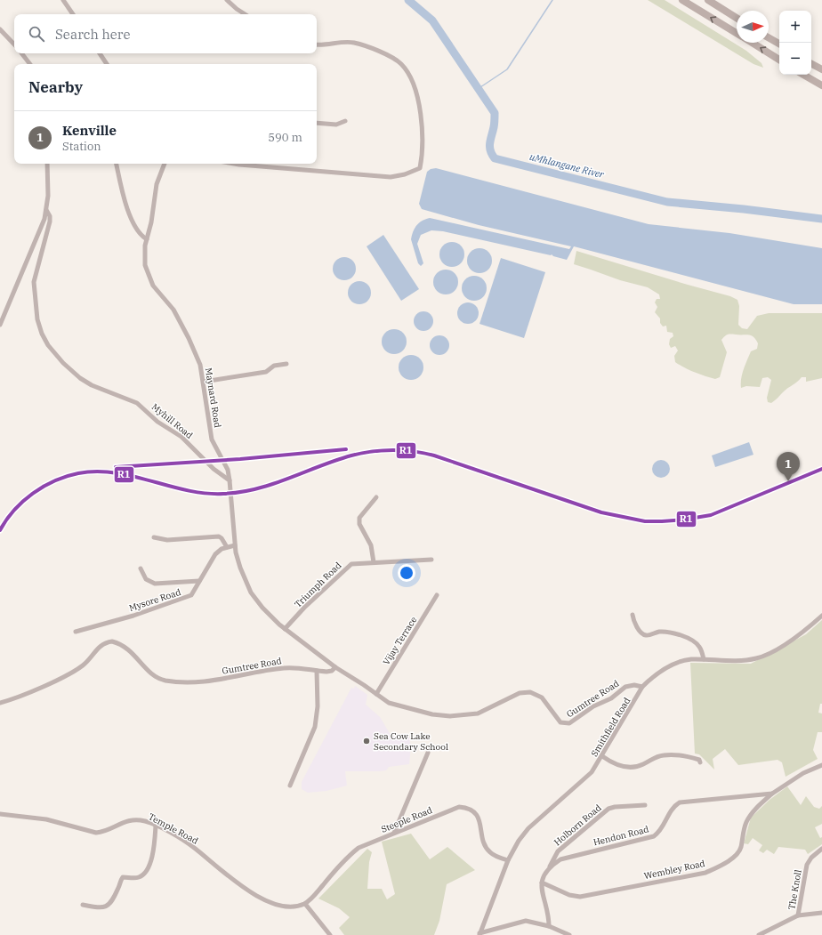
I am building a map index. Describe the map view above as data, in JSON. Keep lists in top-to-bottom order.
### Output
{
  "streets": {
    "street": [
      "Maynard Road",
      "Myhill Road",
      "Triumph Road",
      "Mysore Road",
      "Vijay Terrace",
      "Gumtree Road",
      "Smithfield Road",
      "Steeple Road",
      "Holborn Road",
      "Temple Road",
      "Hendon Road",
      "Wembley Road",
      "The Knoll"
    ]
  },
  "crossings": [
    ["Maynard Road", "Myhill Road"],
    ["Vijay Terrace", "Gumtree Road"],
    ["Gumtree Road", "Smithfield Road"],
    ["Smithfield Road", "Steeple Road"],
    ["Steeple Road", "Temple Road"],
    ["Holborn Road", "Hendon Road"],
    ["Hendon Road", "Wembley Road"]
  ],
  "water": ["uMhlangane River"],
  "places": ["Sea Cow Lake Secondary School"],
  "lines": ["transit line R1"],
  "north": "right",
  "page": {
    "map_buttons": ["+", "−"],
    "search": "Search here",
    "heading": "Nearby",
    "list": [
      {
        "mark": "1",
        "name": "Kenville",
        "note": "Station",
        "value": "590 m"
      }
    ],
    "pins": "1"
  }
}
